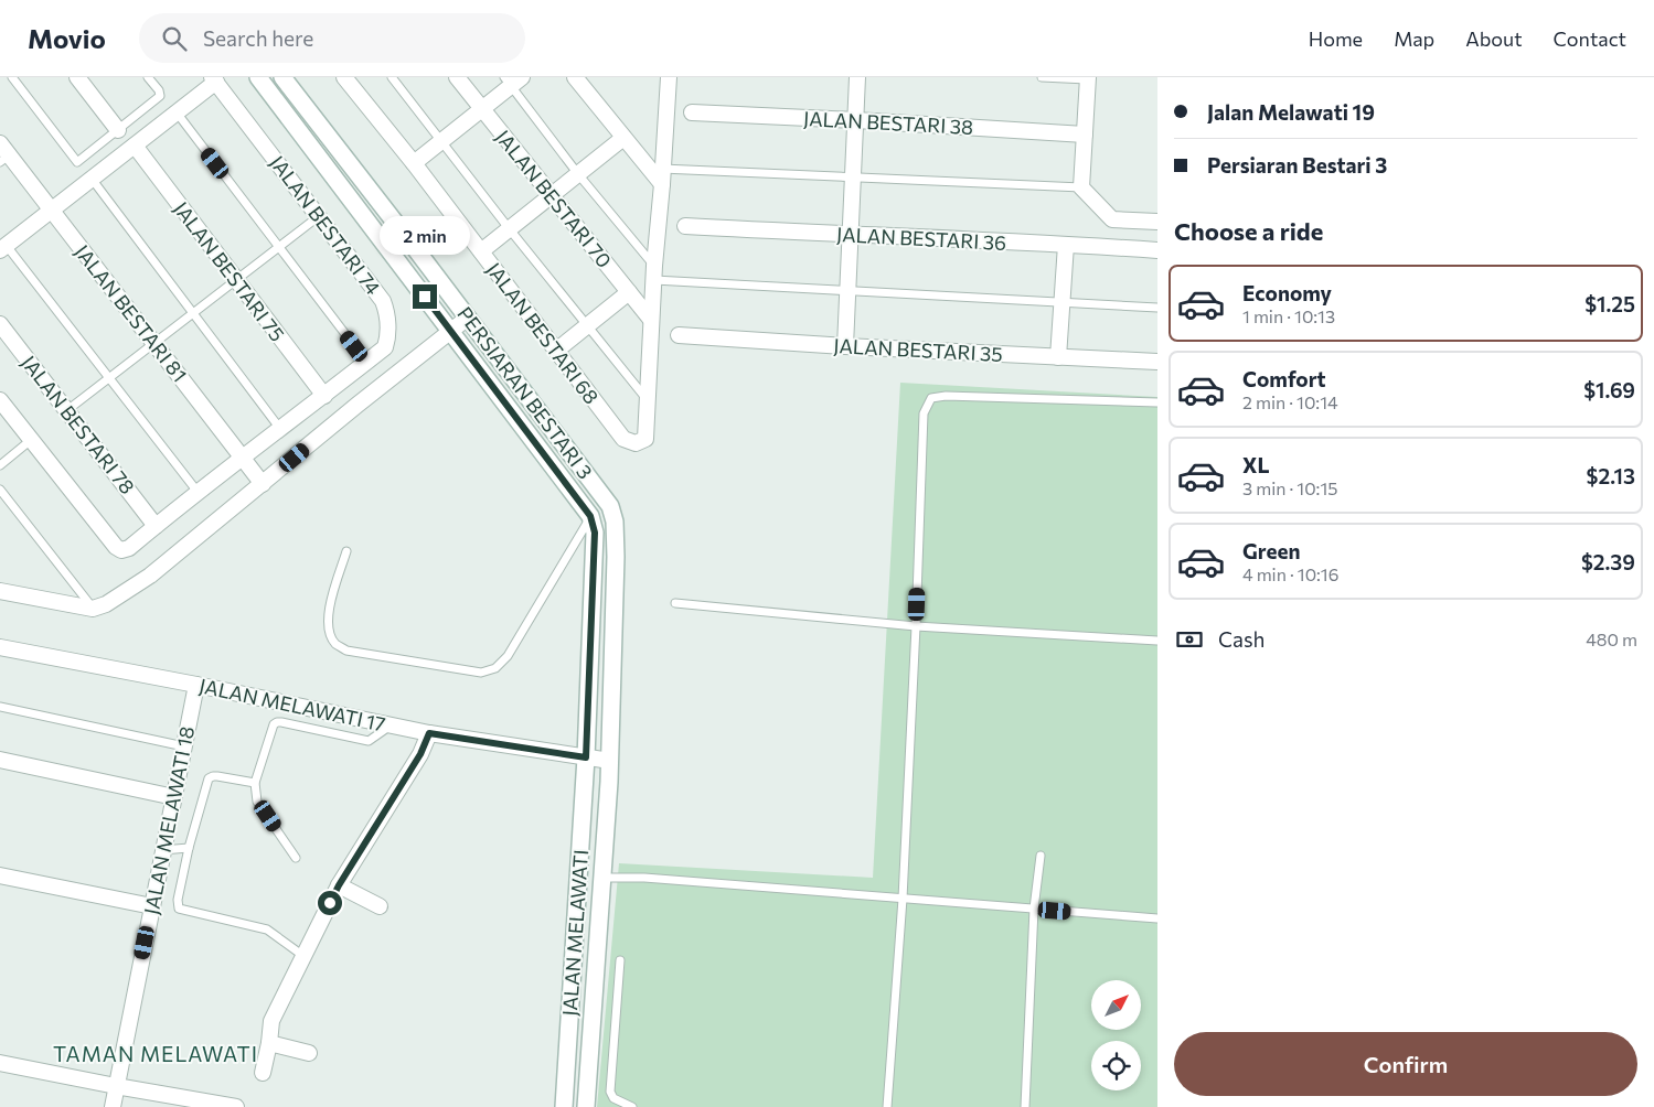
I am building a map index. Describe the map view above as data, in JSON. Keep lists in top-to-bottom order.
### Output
{
  "streets": {
    "street": [
      "JALAN BESTARI 38",
      "JALAN BESTARI 70",
      "JALAN BESTARI 74",
      "JALAN BESTARI 36",
      "JALAN BESTARI 75",
      "JALAN BESTARI 81",
      "JALAN BESTARI 68",
      "JALAN BESTARI 35",
      "PERSIARAN BESTARI 3",
      "JALAN BESTARI 78",
      "JALAN MELAWATI 17",
      "JALAN MELAWATI 18",
      "JALAN MELAWATI"
    ]
  },
  "crossings": [
    ["JALAN BESTARI 74", "JALAN BESTARI 75"],
    ["JALAN BESTARI 74", "JALAN BESTARI 81"],
    ["JALAN BESTARI 74", "JALAN BESTARI 78"],
    ["PERSIARAN BESTARI 3", "JALAN MELAWATI 17"],
    ["PERSIARAN BESTARI 3", "JALAN MELAWATI"],
    ["JALAN MELAWATI 17", "JALAN MELAWATI 18"],
    ["JALAN MELAWATI 17", "JALAN MELAWATI"]
  ],
  "districts": ["TAMAN MELAWATI"],
  "north": "top right",
  "page": {
    "header": "Movio",
    "search": "Search here",
    "nav": [
      "Home",
      "Map",
      "About",
      "Contact"
    ],
    "banner": ["Jalan Melawati 19", "Persiaran Bestari 3"],
    "heading": "Choose a ride",
    "bubble": "2 min",
    "list": [
      {
        "name": "Economy",
        "note": "1 min · 10:13",
        "value": "$1.25"
      },
      {
        "name": "Comfort",
        "note": "2 min · 10:14",
        "value": "$1.69"
      },
      {
        "name": "XL",
        "note": "3 min · 10:15",
        "value": "$2.13"
      },
      {
        "name": "Green",
        "note": "4 min · 10:16",
        "value": "$2.39"
      }
    ],
    "pay": ["Cash", "480 m"],
    "buttons": "Confirm"
  }
}
